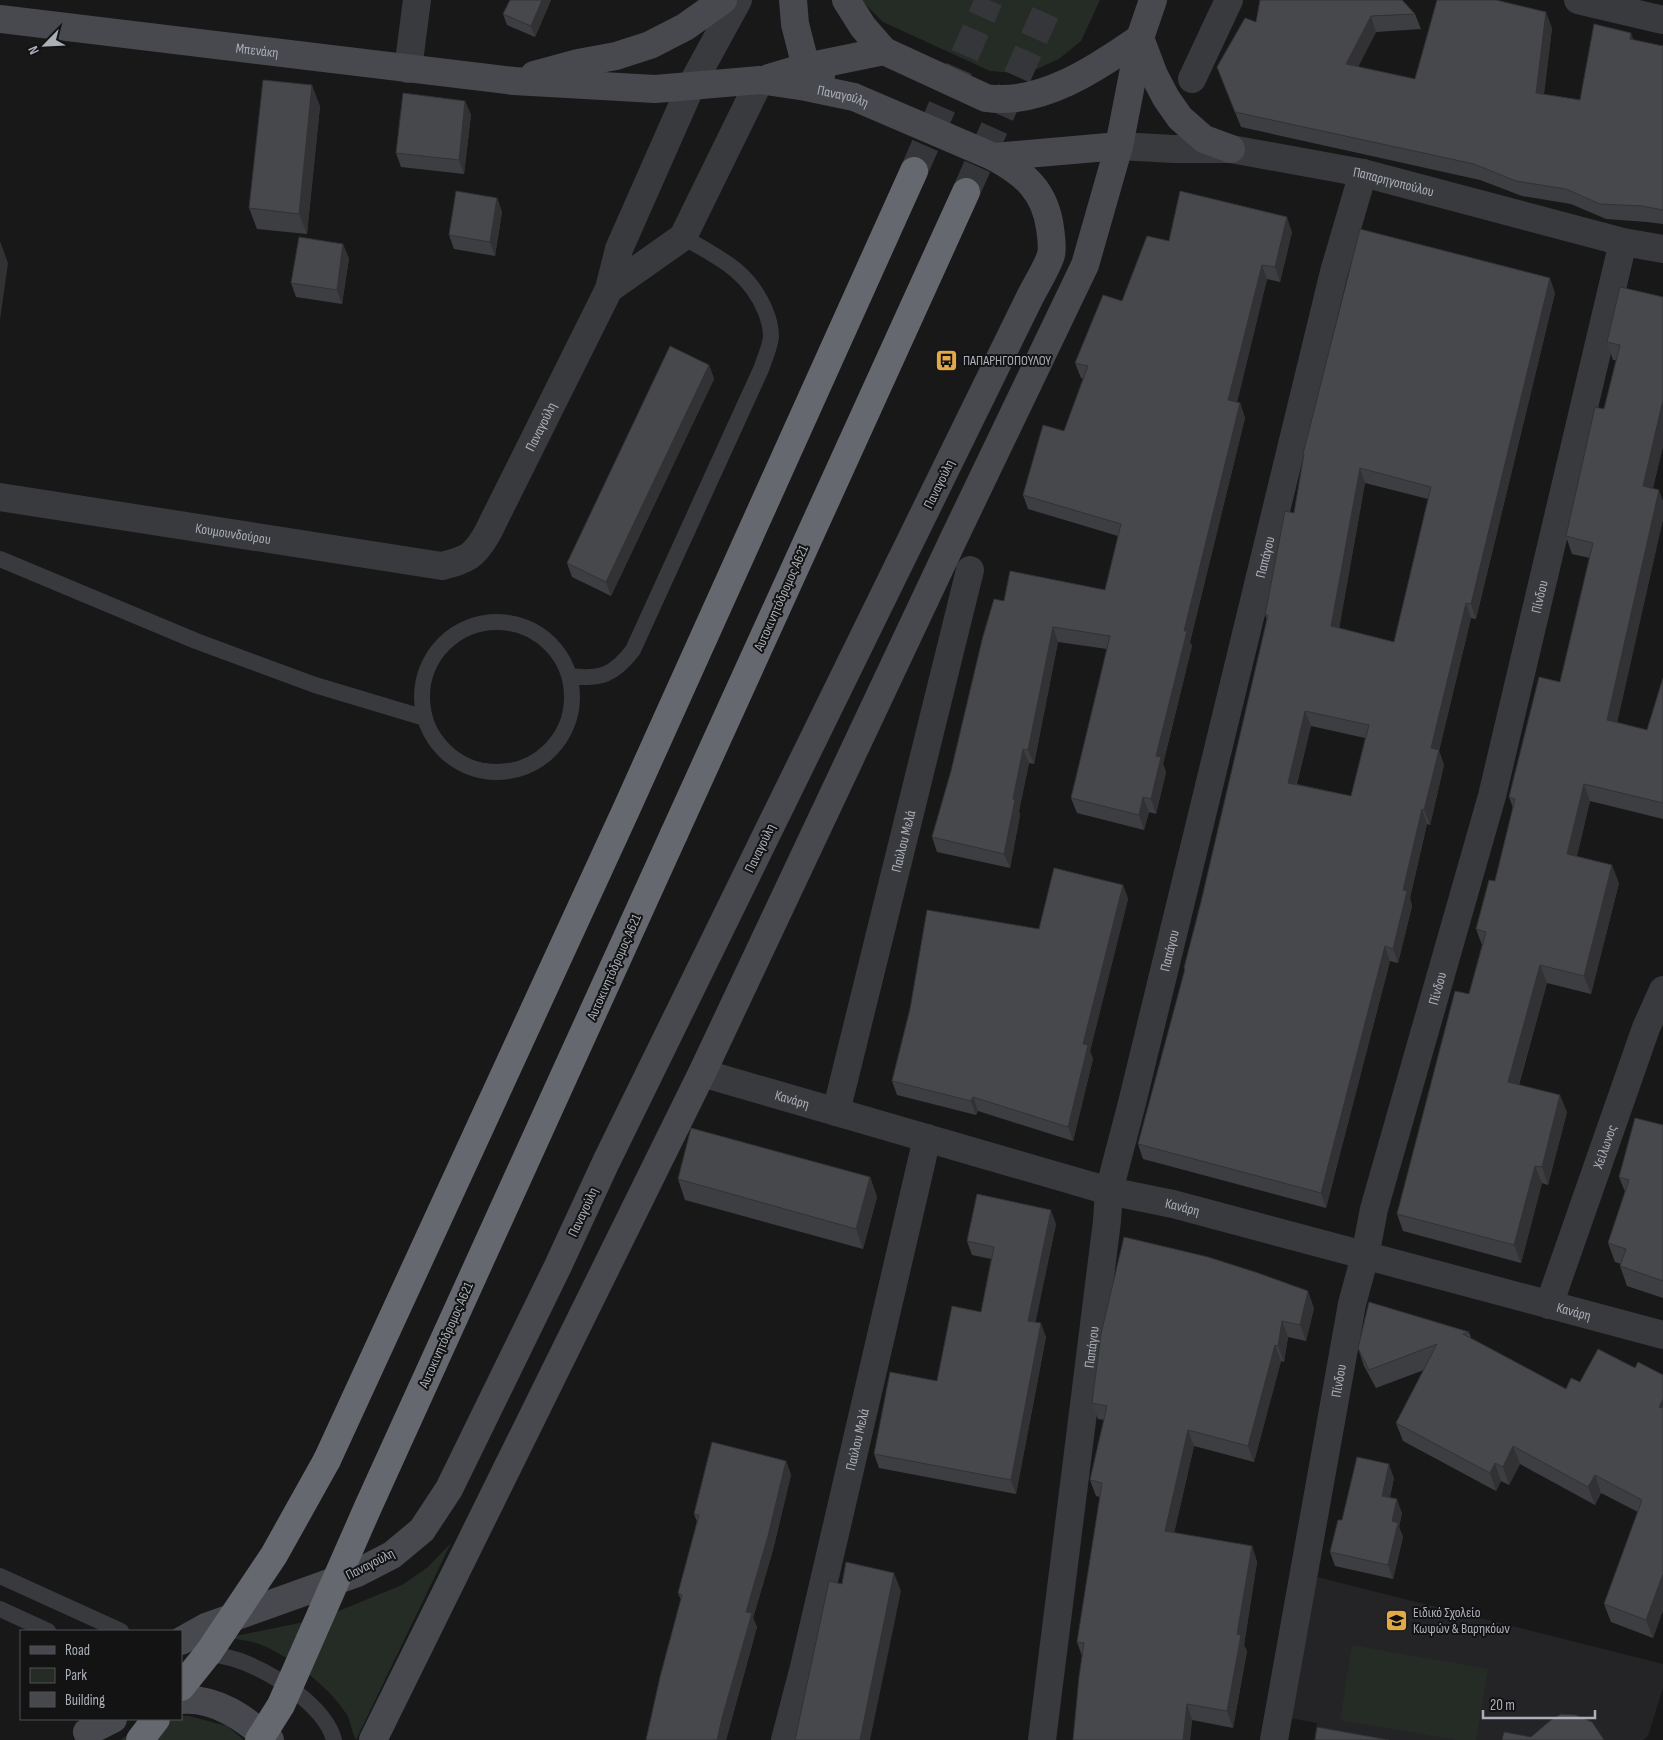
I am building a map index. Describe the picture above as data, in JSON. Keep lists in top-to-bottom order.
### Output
{
  "streets": {
    "highway": ["Αυτοκινητόδρομος Α621"],
    "main road": ["Μπενάκη", "Παναγούλη"],
    "street": [
      "Παπαρηγοπούλου",
      "Κουμουνδούρου",
      "Παπάγου",
      "Πίνδου",
      "Παύλου Μελά",
      "Κανάρη",
      "Χείλωνος"
    ]
  },
  "crossings": [
    ["Μπενάκη", "Παναγούλη"],
    ["Παναγούλη", "Κουμουνδούρου"],
    ["Παπαρηγοπούλου", "Παπάγου"],
    ["Παπαρηγοπούλου", "Πίνδου"],
    ["Παπάγου", "Κανάρη"],
    ["Πίνδου", "Κανάρη"],
    ["Παύλου Μελά", "Κανάρη"],
    ["Κανάρη", "Χείλωνος"]
  ],
  "places": {
    "bus stop": ["ΠΑΠΑΡΗΓΟΠΟΥΛΟΥ"],
    "school or university": ["Ειδικό Σχολείο Κωφών & Βαρηκόων"]
  },
  "legend": ["Road", "Park", "Building"],
  "scale_bar": "20 m",
  "north": "bottom left"
}
